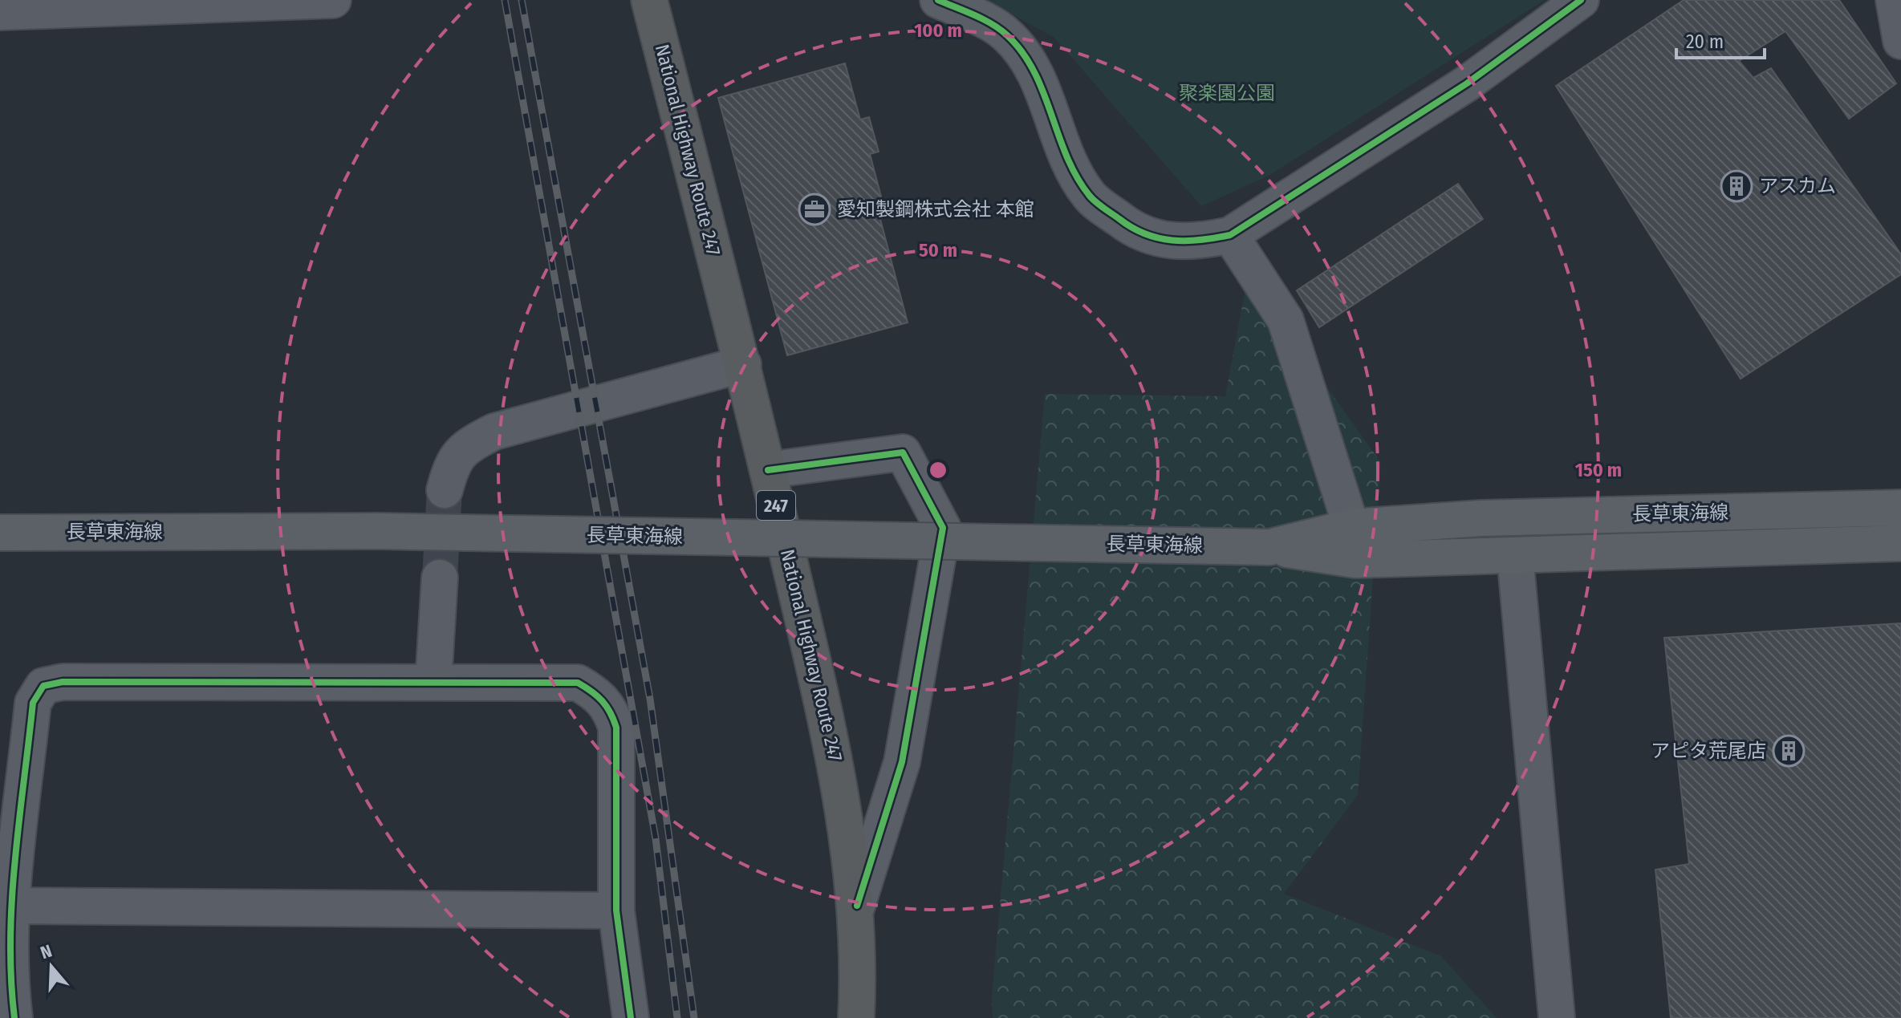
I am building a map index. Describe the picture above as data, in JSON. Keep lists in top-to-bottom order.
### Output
{
  "streets": {
    "highway": ["National Highway Route 247", "247"],
    "main road": ["長草東海線"]
  },
  "parks": ["聚楽園公園"],
  "places": {
    "building": ["アスカム", "アピタ荒尾店"],
    "office": ["愛知製鋼株式会社 本館"]
  },
  "scale_bar": "20 m",
  "north": "top",
  "rings": ["100 m", "50 m", "150 m"]
}
